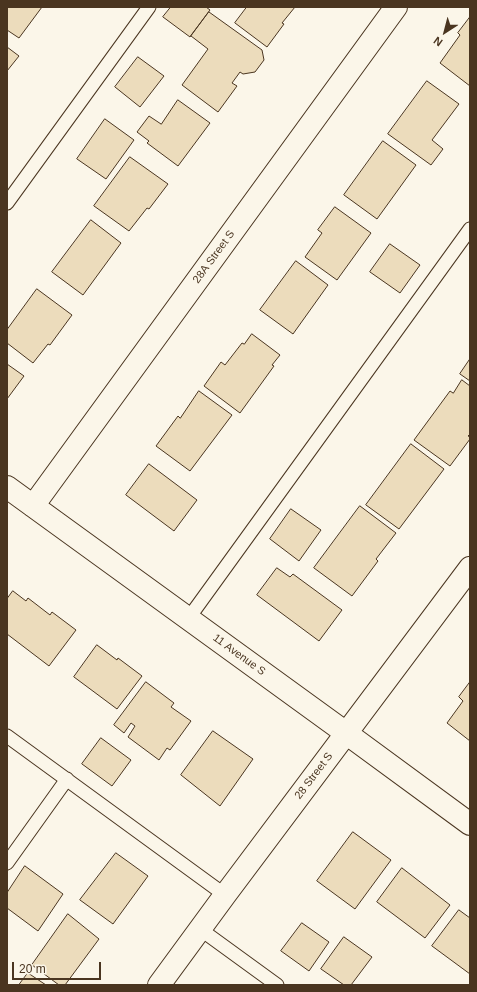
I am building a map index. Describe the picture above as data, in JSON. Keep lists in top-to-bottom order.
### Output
{
  "streets": {
    "street": ["28A Street S", "11 Avenue S", "28 Street S"]
  },
  "crossings": [
    ["28A Street S", "11 Avenue S"],
    ["11 Avenue S", "28 Street S"]
  ],
  "scale_bar": "20 m",
  "north": "bottom left"
}
